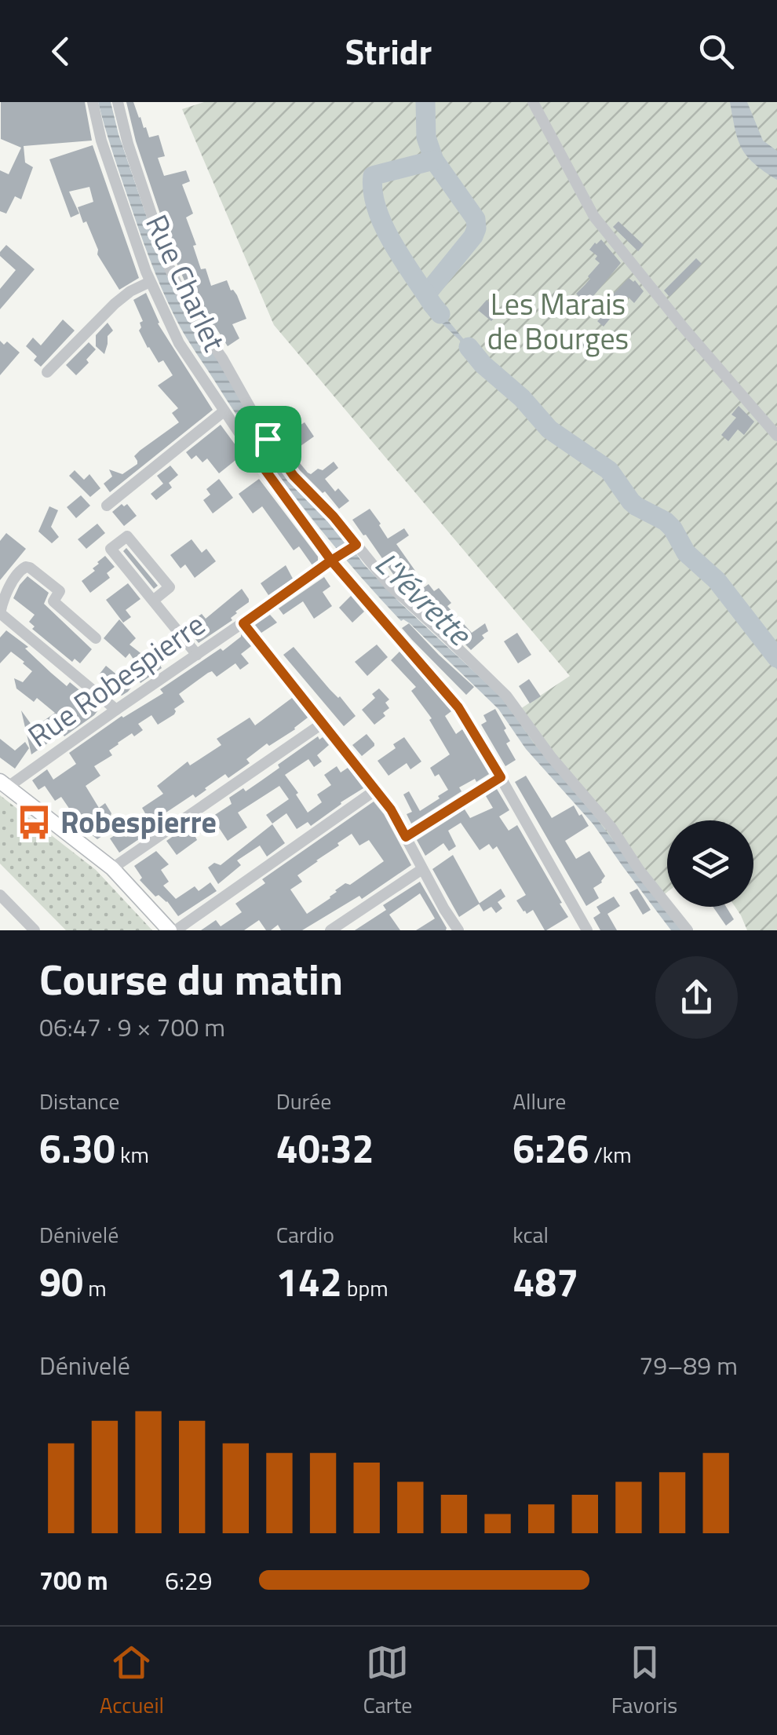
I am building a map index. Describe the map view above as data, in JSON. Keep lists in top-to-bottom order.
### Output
{
  "streets": {
    "street": ["Rue Charlet", "Rue Robespierre"]
  },
  "crossings": [
    ["Rue Charlet", "Rue Robespierre"]
  ],
  "water": ["L'Yévrette"],
  "parks": ["Les Marais de Bourges"],
  "places": {
    "bus stop": ["Robespierre"]
  },
  "page": {
    "header": "Stridr",
    "heading": ["Course du matin", "06:47 · 9 × 700 m"],
    "stats": [
      ["Distance", "6.30 km"],
      ["Durée", "40:32"],
      ["Allure", "6:26 /km"],
      ["Dénivelé", "90 m"],
      ["Cardio", "142 bpm"],
      ["kcal", "487"]
    ],
    "chart": ["Dénivelé", "79–89 m"],
    "list": [
      {
        "name": "700 m",
        "note": "6:29"
      }
    ],
    "tabs": ["Accueil", "Carte", "Favoris"]
  }
}
